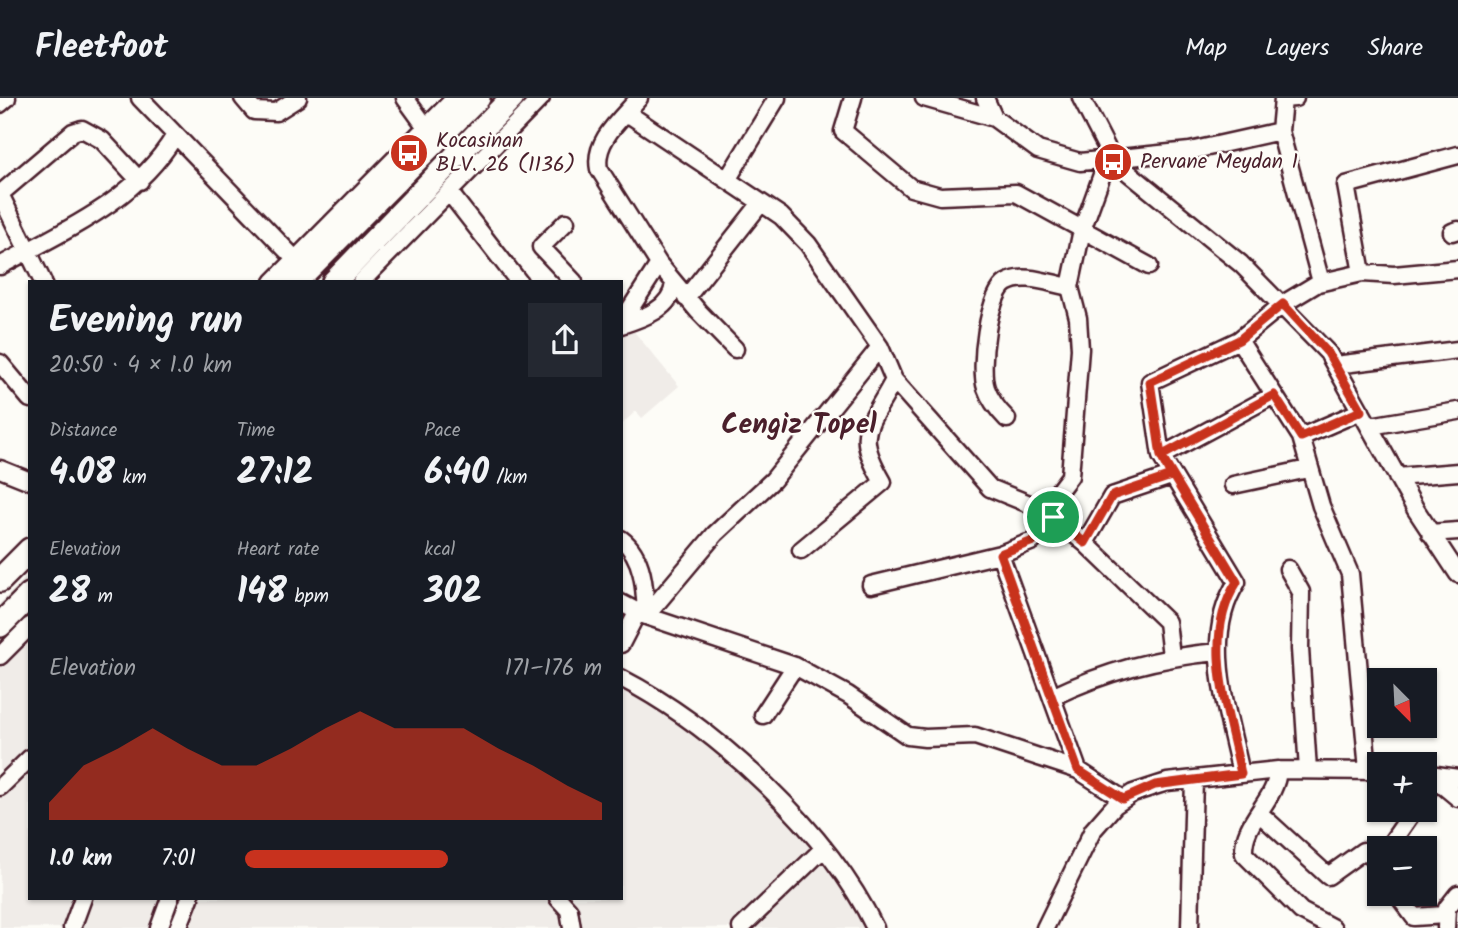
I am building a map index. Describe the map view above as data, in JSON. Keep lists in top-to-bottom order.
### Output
{
  "districts": ["Cengiz Topel"],
  "places": {
    "bus stop": ["Kocasinan BLV. 26 (1136)", "Pervane Meydan 1"]
  },
  "north": "bottom right",
  "page": {
    "header": "Fleetfoot",
    "nav": ["Map", "Layers", "Share"],
    "heading": ["Evening run", "20:50 · 4 × 1.0 km"],
    "stats": [
      ["Distance", "4.08 km"],
      ["Time", "27:12"],
      ["Pace", "6:40 /km"],
      ["Elevation", "28 m"],
      ["Heart rate", "148 bpm"],
      ["kcal", "302"]
    ],
    "chart": ["Elevation", "171–176 m"],
    "map_buttons": ["+", "−"],
    "list": [
      {
        "name": "1.0 km",
        "note": "7:01"
      }
    ]
  }
}
